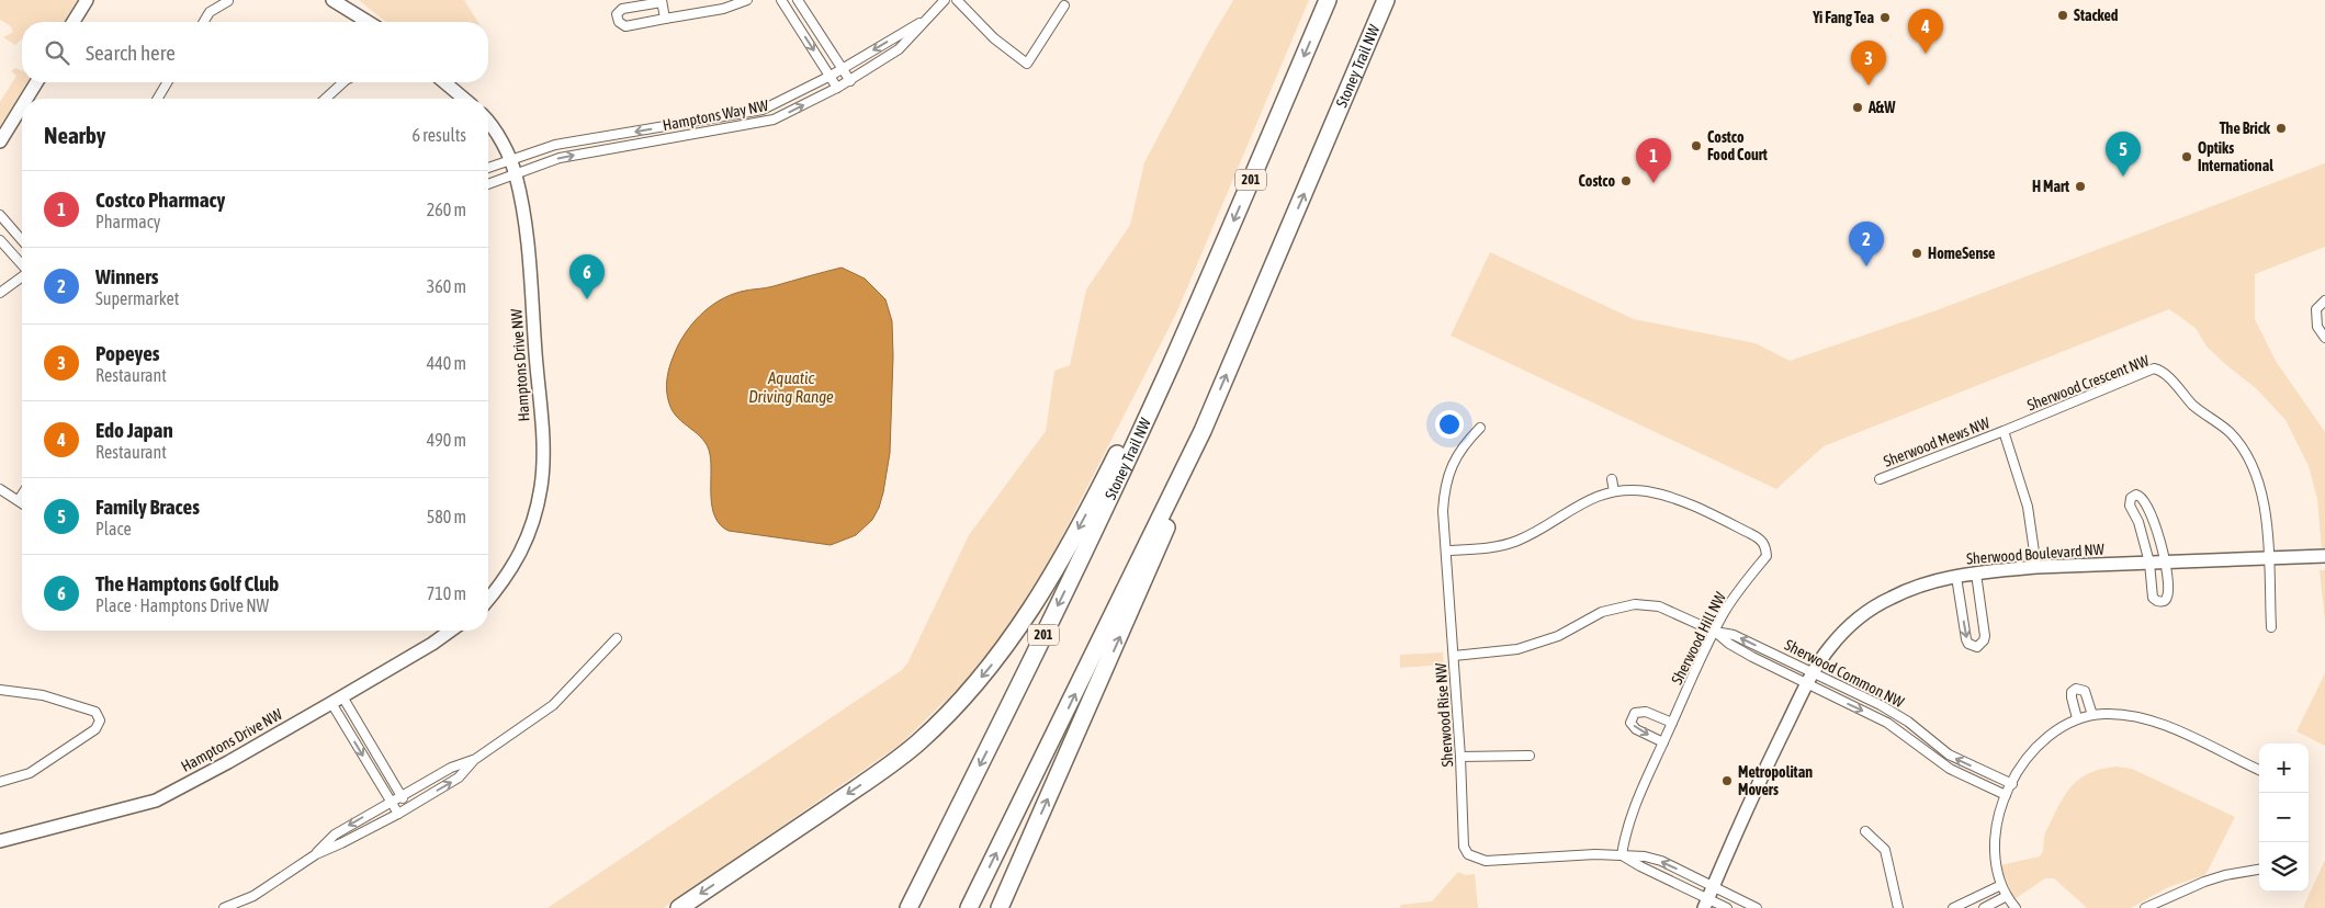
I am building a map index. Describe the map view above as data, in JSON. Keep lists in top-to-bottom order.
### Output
{
  "streets": {
    "highway": ["Stoney Trail NW", "201"],
    "street": [
      "Hamptons Way NW",
      "Hamptons Drive NW",
      "Sherwood Crescent NW",
      "Sherwood Mews NW",
      "Sherwood Boulevard NW",
      "Sherwood Hill NW",
      "Sherwood Common NW",
      "Sherwood Rise NW"
    ]
  },
  "crossings": [
    ["Hamptons Way NW", "Hamptons Drive NW"],
    ["Sherwood Crescent NW", "Sherwood Mews NW"],
    ["Sherwood Crescent NW", "Sherwood Boulevard NW"],
    ["Sherwood Boulevard NW", "Sherwood Common NW"],
    ["Sherwood Boulevard NW", "Sherwood Rise NW"],
    ["Sherwood Hill NW", "Sherwood Common NW"],
    ["Sherwood Hill NW", "Sherwood Rise NW"],
    ["Sherwood Common NW", "Sherwood Rise NW"]
  ],
  "water": ["Aquatic Driving Range"],
  "places": [
    "Stacked",
    "Yi Fang Tea",
    "A&W",
    "The Brick",
    "Costco Food Court",
    "Optiks International",
    "Costco",
    "H Mart",
    "HomeSense",
    "Metropolitan Movers"
  ],
  "page": {
    "pins": [
      "4",
      "3",
      "5",
      "1",
      "2",
      "6"
    ],
    "search": "Search here",
    "heading": ["Nearby", "6 results"],
    "list": [
      {
        "mark": "1",
        "name": "Costco Pharmacy",
        "note": "Pharmacy",
        "value": "260 m"
      },
      {
        "mark": "2",
        "name": "Winners",
        "note": "Supermarket",
        "value": "360 m"
      },
      {
        "mark": "3",
        "name": "Popeyes",
        "note": "Restaurant",
        "value": "440 m"
      },
      {
        "mark": "4",
        "name": "Edo Japan",
        "note": "Restaurant",
        "value": "490 m"
      },
      {
        "mark": "5",
        "name": "Family Braces",
        "note": "Place",
        "value": "580 m"
      },
      {
        "mark": "6",
        "name": "The Hamptons Golf Club",
        "note": "Place · Hamptons Drive NW",
        "value": "710 m"
      }
    ],
    "map_buttons": ["+", "−"]
  }
}
